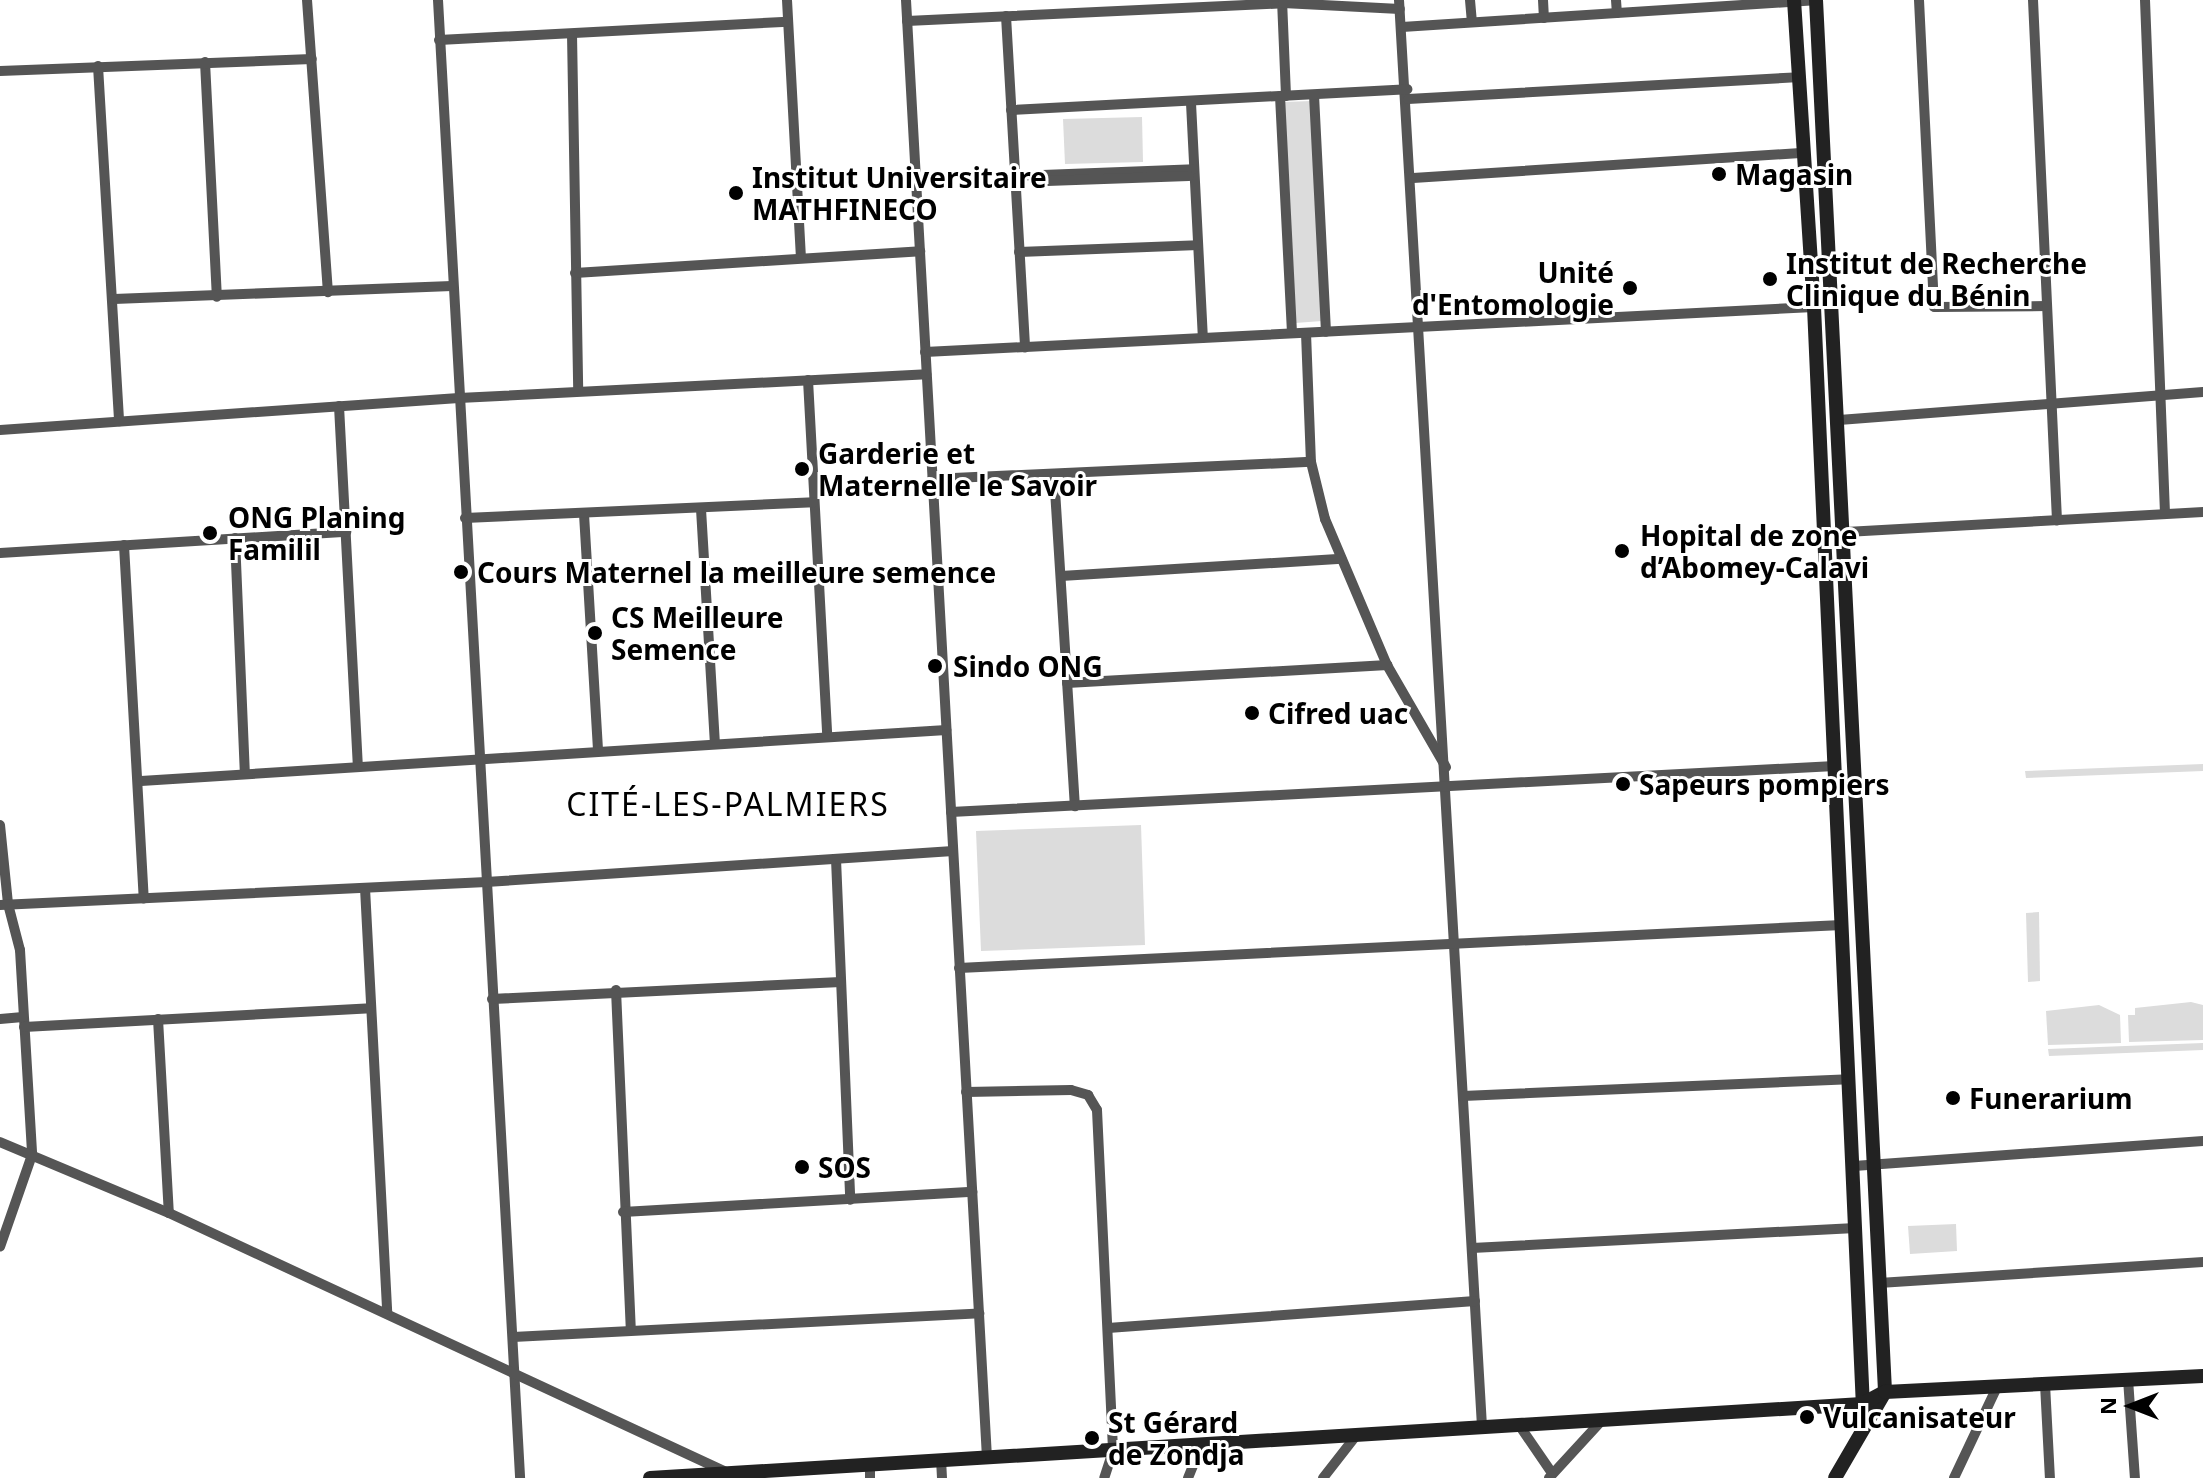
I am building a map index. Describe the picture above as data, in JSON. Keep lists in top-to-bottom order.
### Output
{
  "districts": ["CITÉ-LES-PALMIERS"],
  "places": [
    "Magasin",
    "Institut Universitaire MATHFINECO",
    "Institut de Recherche Clinique du Bénin",
    "Unité d'Entomologie",
    "Garderie et Maternelle le Savoir",
    "ONG Planing Familil",
    "Hopital de zone d’Abomey-Calavi",
    "Cours Maternel la meilleure semence",
    "CS Meilleure Semence",
    "Sindo ONG",
    "Cifred uac",
    "Sapeurs pompiers",
    "Funerarium",
    "SOS",
    "Vulcanisateur",
    "St Gérard de Zondja"
  ],
  "north": "left"
}
